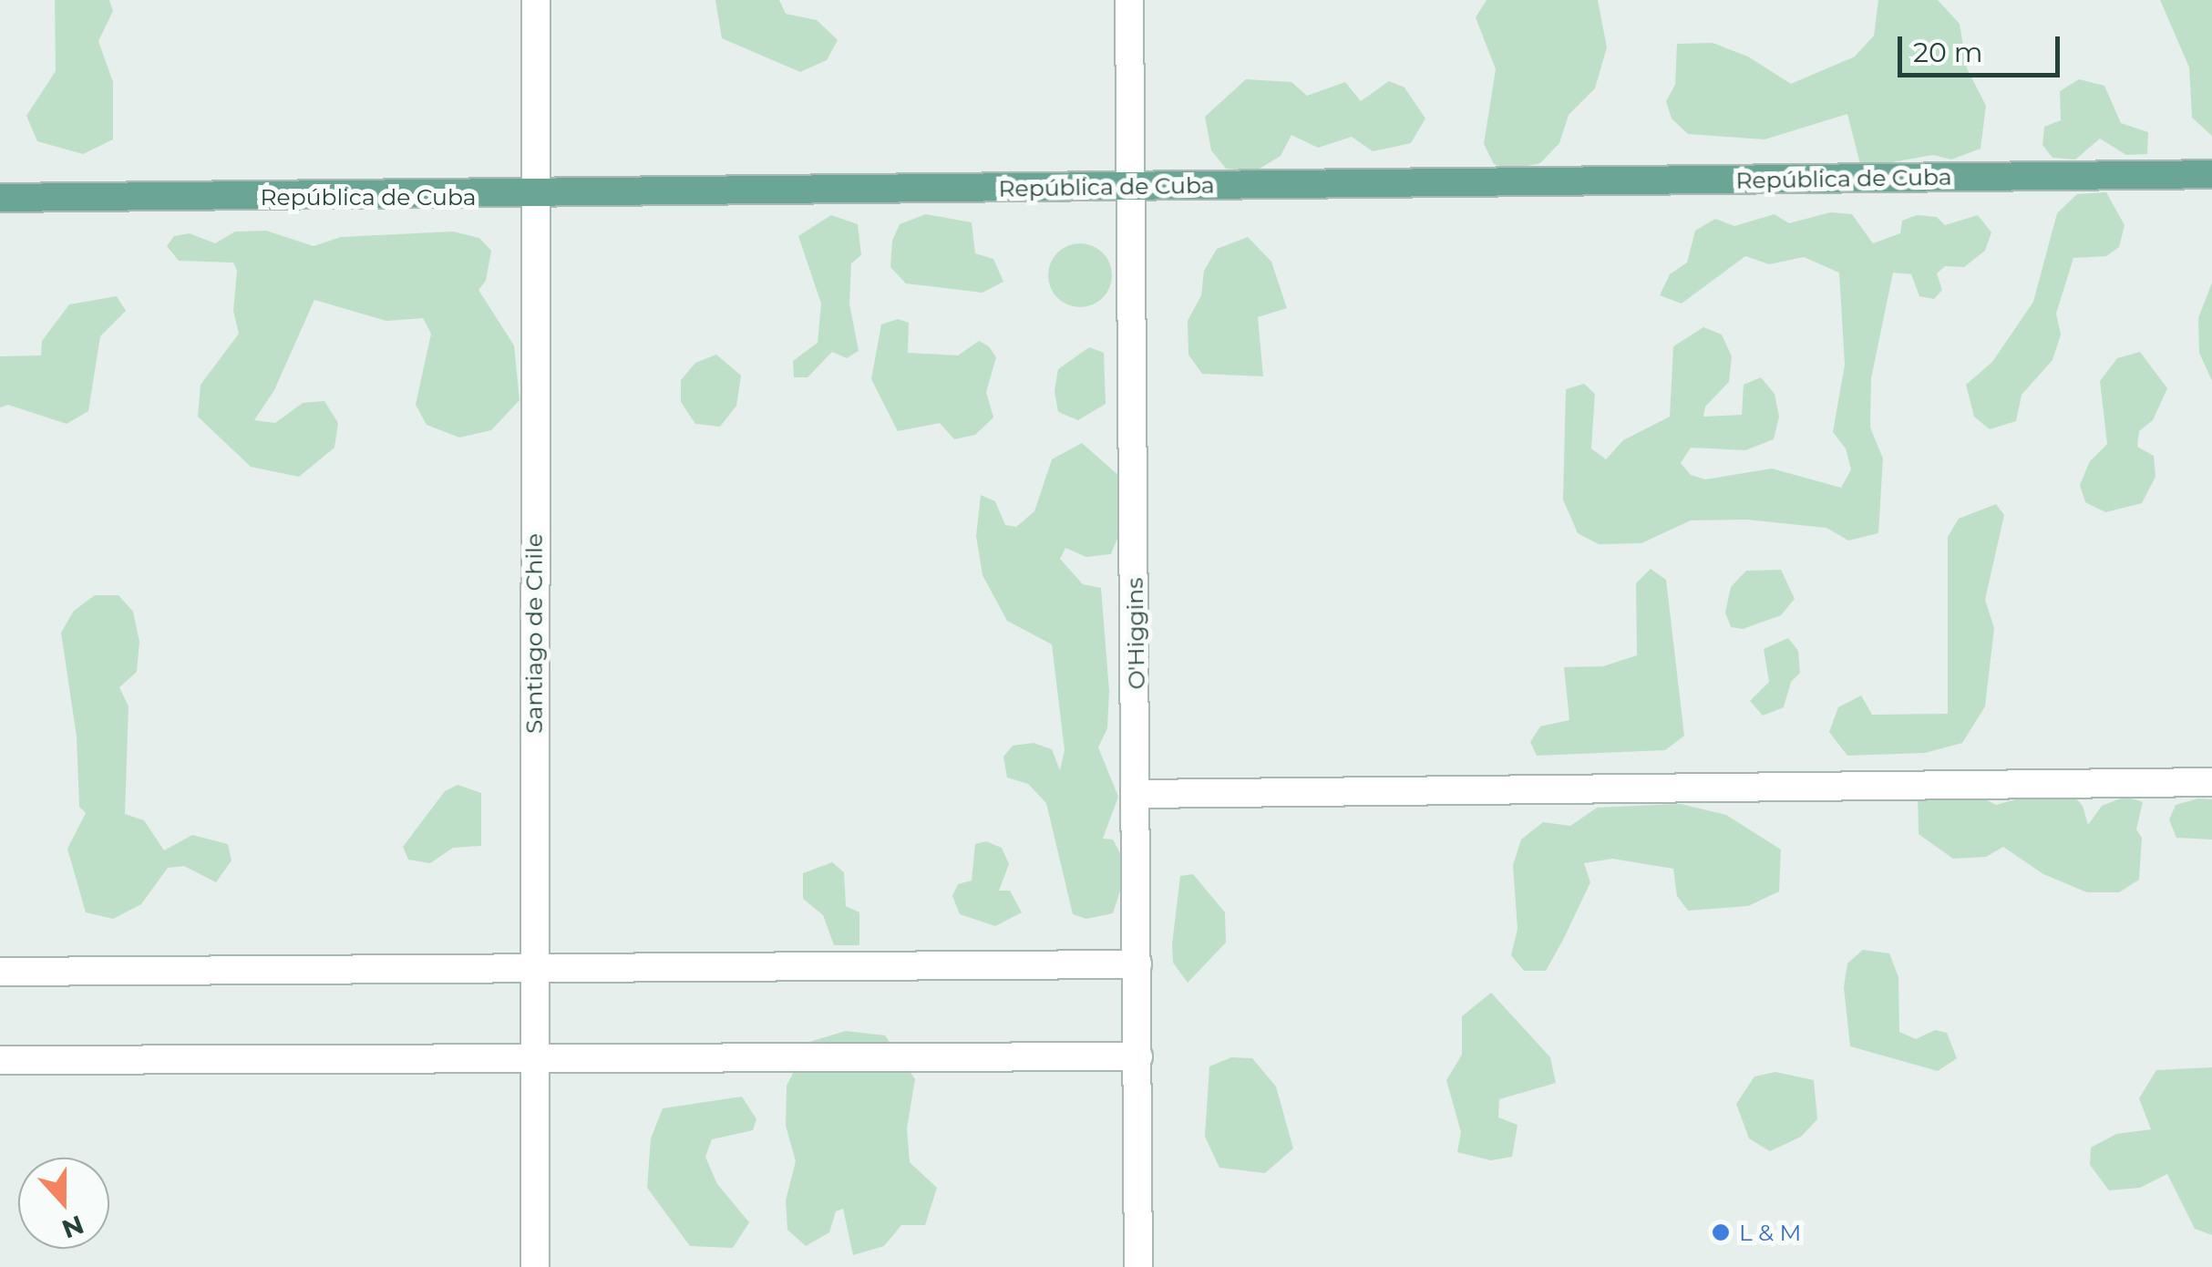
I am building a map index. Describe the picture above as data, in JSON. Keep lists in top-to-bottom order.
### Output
{
  "streets": {
    "main road": ["República de Cuba"],
    "street": ["Santiago de Chile", "O'Higgins"]
  },
  "crossings": [
    ["República de Cuba", "Santiago de Chile"],
    ["República de Cuba", "O'Higgins"]
  ],
  "places": ["L & M"],
  "scale_bar": "20 m",
  "north": "bottom"
}
